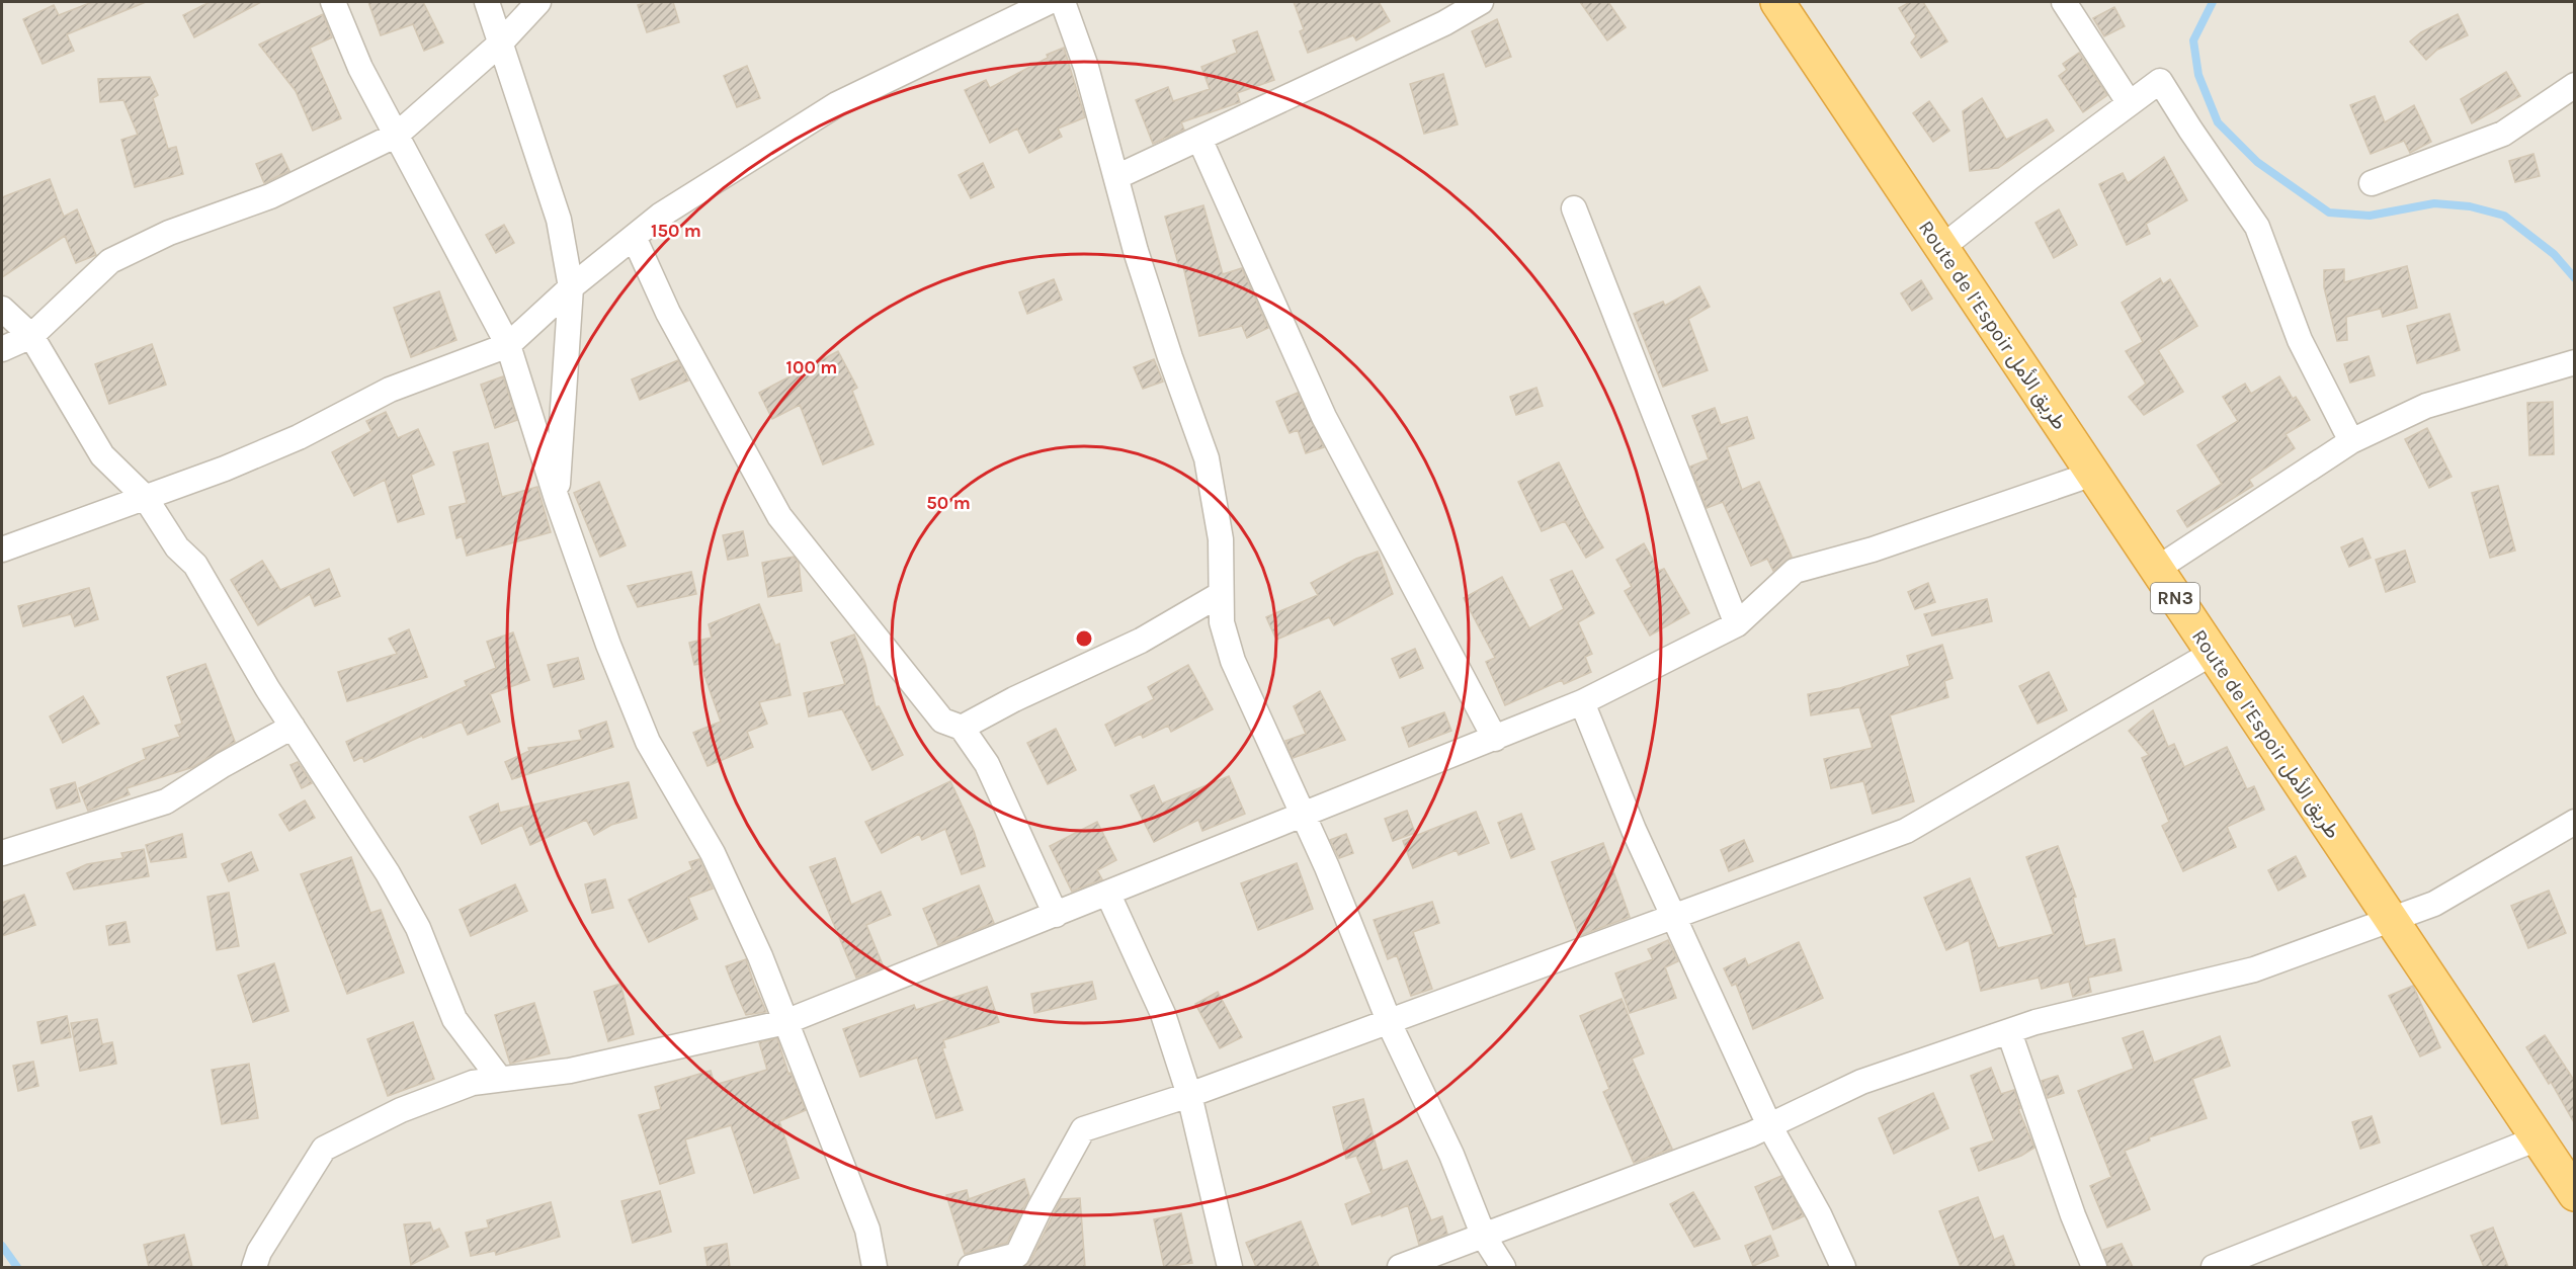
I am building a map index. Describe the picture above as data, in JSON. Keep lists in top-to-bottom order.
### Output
{
  "streets": {
    "highway": ["Route de l’Espoir طريق الأمل", "RN3"]
  },
  "rings": ["150 m", "100 m", "50 m"]
}
